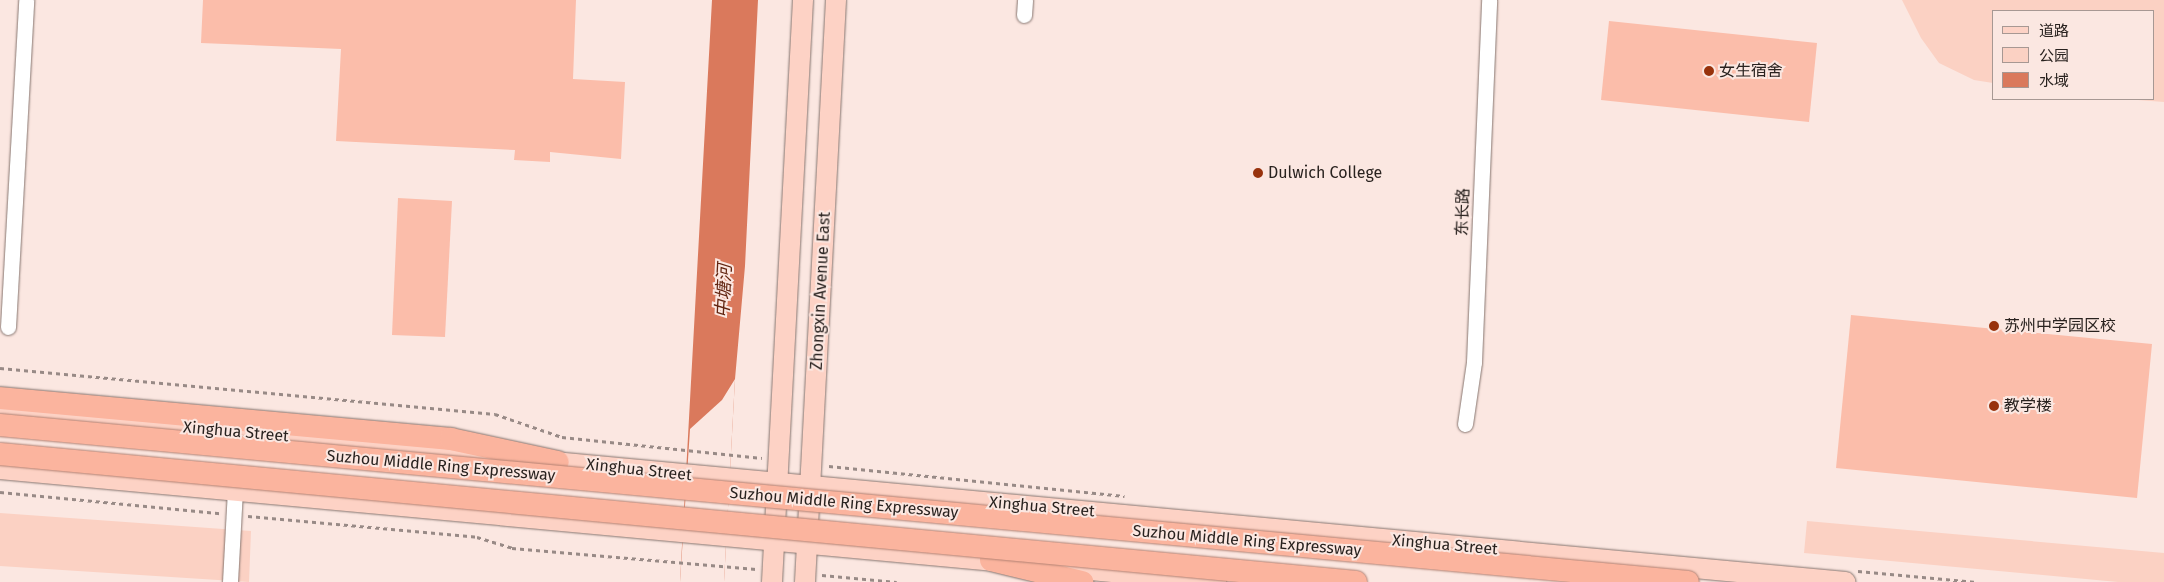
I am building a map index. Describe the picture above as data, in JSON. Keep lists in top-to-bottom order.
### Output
{
  "streets": {
    "highway": ["Suzhou Middle Ring Expressway"],
    "main road": ["Zhongxin Avenue East", "Xinghua Street"],
    "street": ["东长路"]
  },
  "crossings": [
    ["Zhongxin Avenue East", "Xinghua Street"]
  ],
  "water": ["中塘河"],
  "places": [
    "女生宿舍",
    "Dulwich College",
    "苏州中学园区校",
    "教学楼"
  ],
  "legend": ["道路", "公园", "水域"]
}
